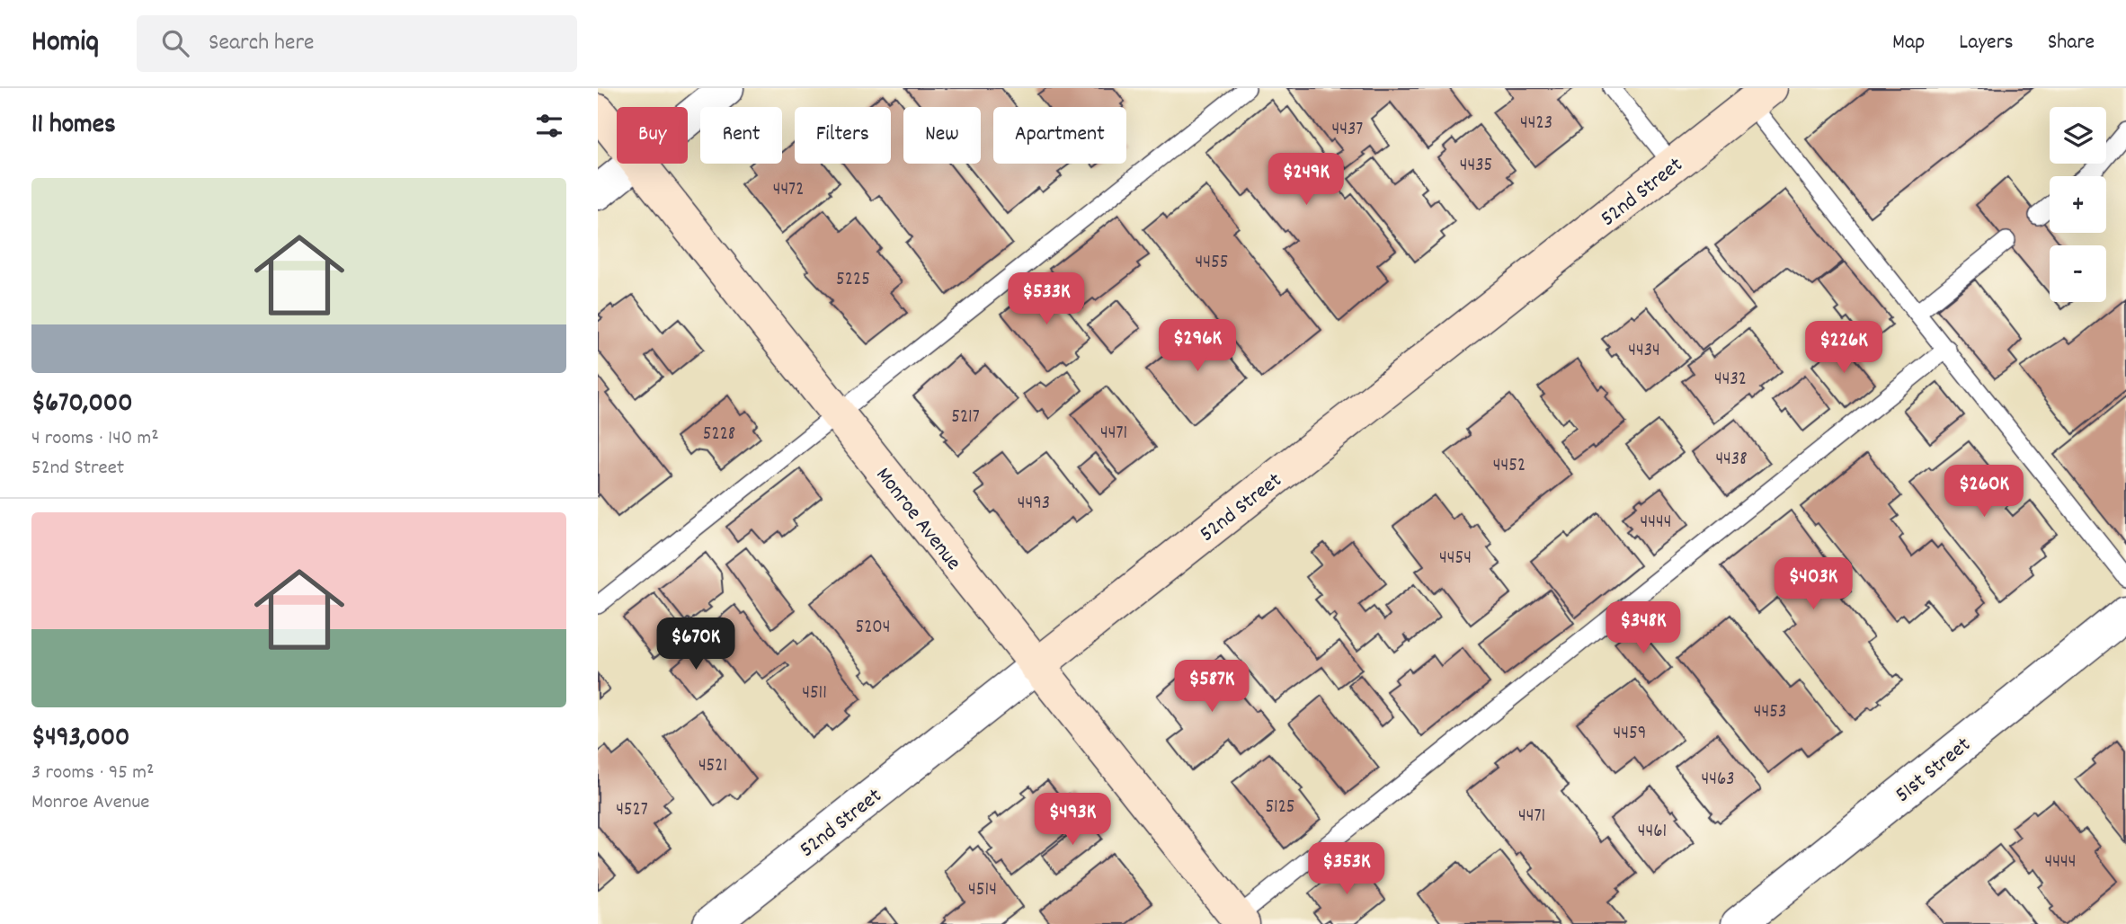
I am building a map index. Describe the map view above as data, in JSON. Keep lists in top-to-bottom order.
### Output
{
  "streets": {
    "street": ["52nd Street", "Monroe Avenue", "51st Street"]
  },
  "crossings": [
    ["52nd Street", "Monroe Avenue"]
  ],
  "house_numbers": [
    "4423",
    "4437",
    "4435",
    "4472",
    "4455",
    "5225",
    "4434",
    "4432",
    "5217",
    "4471",
    "5228",
    "4438",
    "4452",
    "4493",
    "4444",
    "4454",
    "5204",
    "4511",
    "4453",
    "4459",
    "4521",
    "4463",
    "5125",
    "4527",
    "4471",
    "4461",
    "4444",
    "4514"
  ],
  "page": {
    "header": "Homiq",
    "search": "Search here",
    "nav": ["Map", "Layers", "Share"],
    "heading": "11 homes",
    "map_buttons": ["+", "−"],
    "chip": [
      "Buy",
      "Rent",
      "Filters",
      "New",
      "Apartment"
    ],
    "price": [
      "$249K",
      "$533K",
      "$296K",
      "$226K",
      "$260K",
      "$403K",
      "$348K",
      "$670K",
      "$587K",
      "$493K",
      "$353K"
    ],
    "list": [
      {
        "name": "$670,000",
        "note": "4 rooms · 140 m² · 52nd Street"
      },
      {
        "name": "$493,000",
        "note": "3 rooms · 95 m² · Monroe Avenue"
      }
    ]
  }
}
